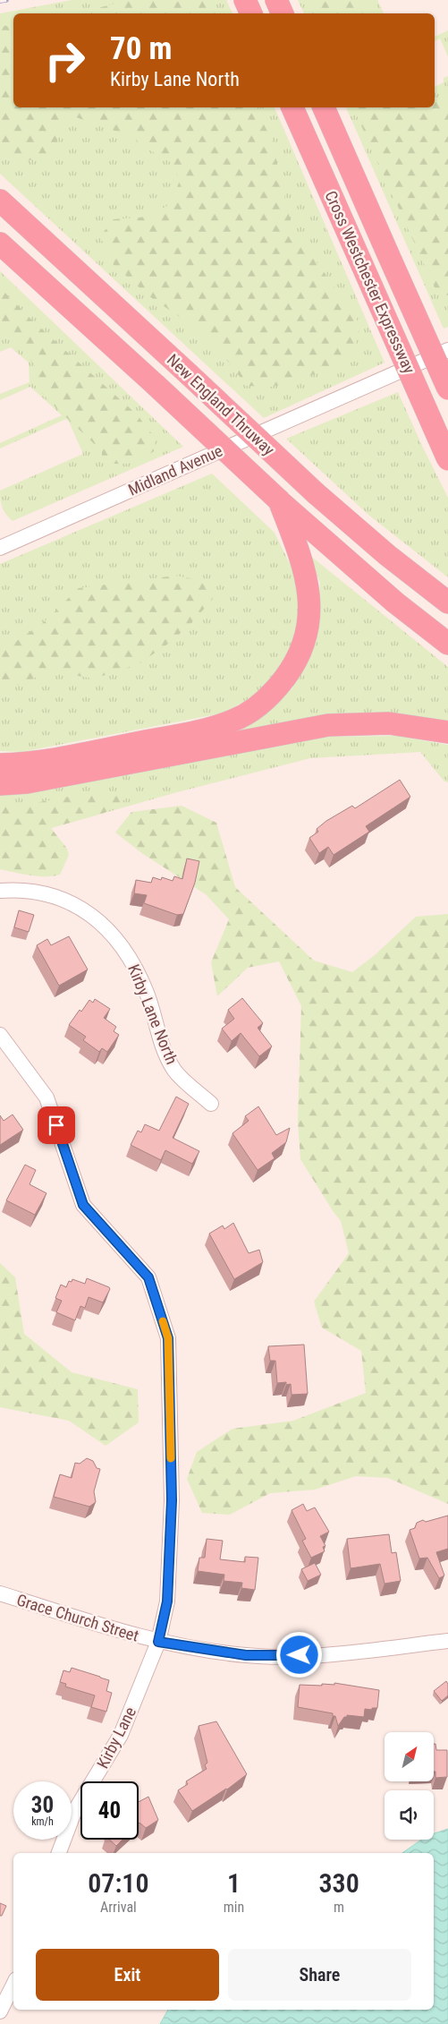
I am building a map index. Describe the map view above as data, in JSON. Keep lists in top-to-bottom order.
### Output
{
  "streets": {
    "highway": ["Cross Westchester Expressway", "New England Thruway"],
    "street": [
      "Midland Avenue",
      "Kirby Lane North",
      "Grace Church Street",
      "Kirby Lane"
    ]
  },
  "crossings": [
    ["Grace Church Street", "Kirby Lane"]
  ],
  "north": "top right",
  "page": {
    "turn": ["70 m", "Kirby Lane North"],
    "speed": "30 km/h",
    "limit": "40",
    "eta": [
      "07:10",
      "Arrival",
      "1",
      "min",
      "330",
      "m"
    ],
    "buttons": ["Exit", "Share"]
  }
}
